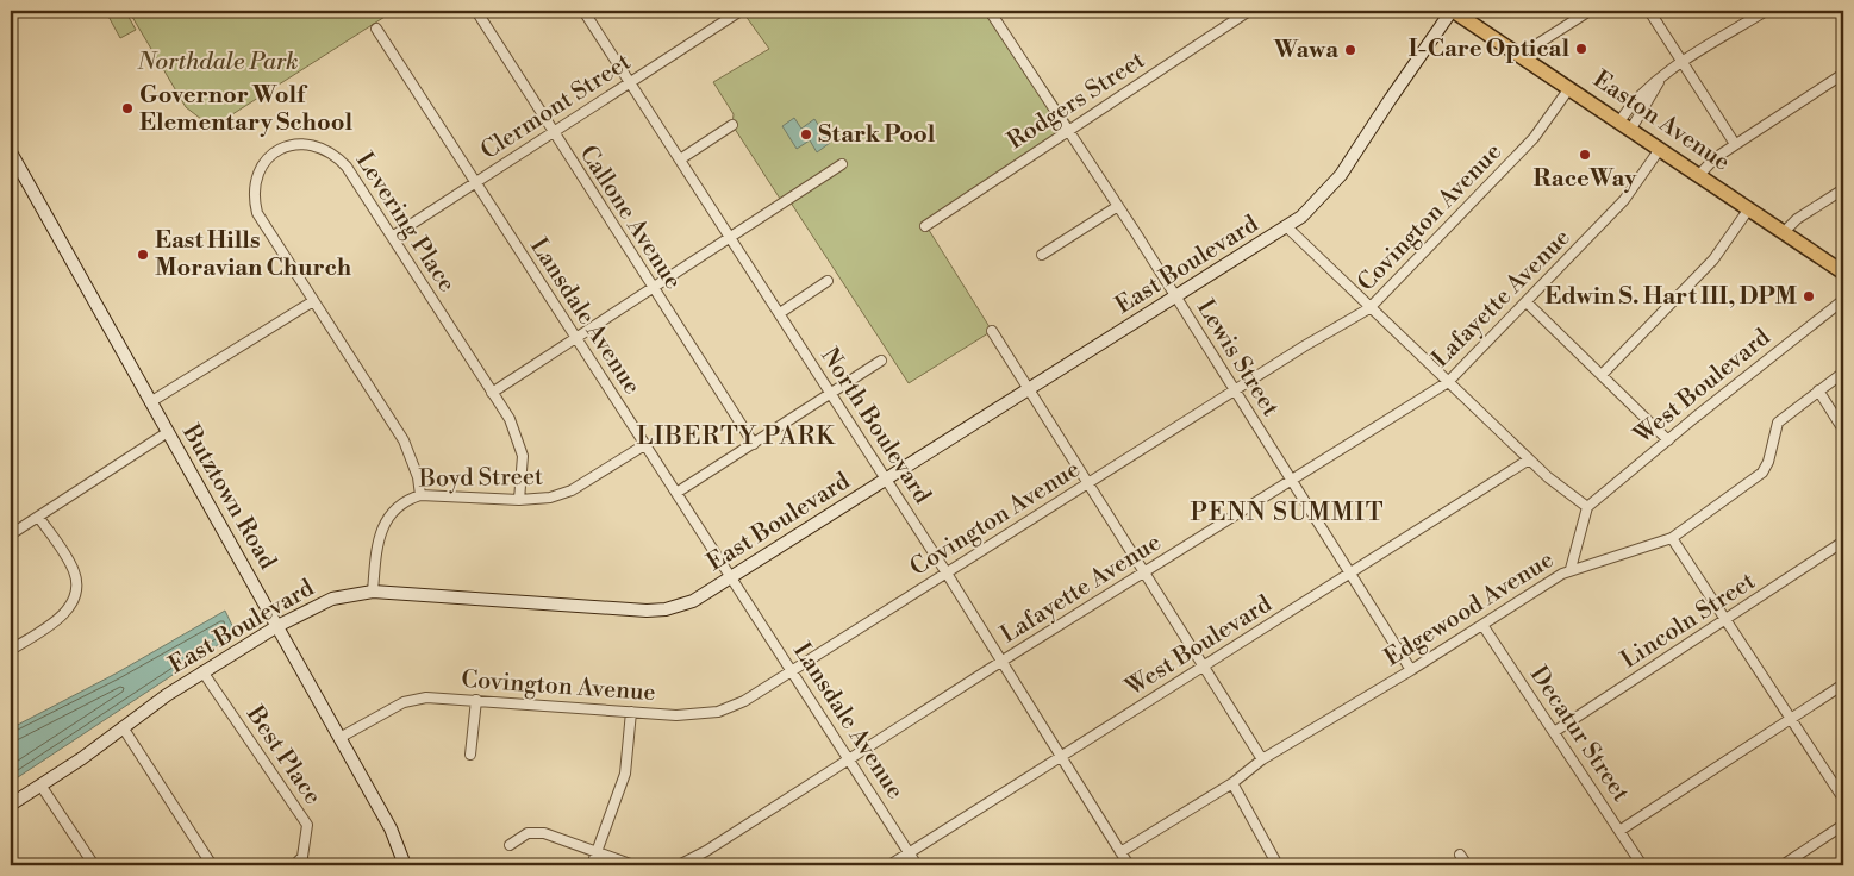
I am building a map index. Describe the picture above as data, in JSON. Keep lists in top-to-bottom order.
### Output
{
  "streets": {
    "main road": ["Easton Avenue"],
    "street": [
      "Rodgers Street",
      "Clermont Street",
      "Callone Avenue",
      "Covington Avenue",
      "Levering Place",
      "East Boulevard",
      "Lafayette Avenue",
      "Lansdale Avenue",
      "Lewis Street",
      "West Boulevard",
      "North Boulevard",
      "Boyd Street",
      "Butztown Road",
      "Edgewood Avenue",
      "Lincoln Street",
      "Decatur Street",
      "Best Place"
    ]
  },
  "crossings": [
    ["Rodgers Street", "Lewis Street"],
    ["Clermont Street", "Callone Avenue"],
    ["Clermont Street", "Levering Place"],
    ["Clermont Street", "Lansdale Avenue"],
    ["Clermont Street", "North Boulevard"],
    ["Easton Avenue", "Covington Avenue"],
    ["Easton Avenue", "East Boulevard"],
    ["Easton Avenue", "Lafayette Avenue"],
    ["Covington Avenue", "Lansdale Avenue"],
    ["Covington Avenue", "Lewis Street"],
    ["Covington Avenue", "North Boulevard"],
    ["Covington Avenue", "Butztown Road"],
    ["Levering Place", "Boyd Street"],
    ["East Boulevard", "Lansdale Avenue"],
    ["East Boulevard", "Lewis Street"],
    ["East Boulevard", "North Boulevard"],
    ["East Boulevard", "Boyd Street"],
    ["East Boulevard", "Butztown Road"],
    ["East Boulevard", "Best Place"],
    ["Lafayette Avenue", "Lansdale Avenue"],
    ["Lafayette Avenue", "Lewis Street"],
    ["Lafayette Avenue", "North Boulevard"],
    ["Lansdale Avenue", "West Boulevard"],
    ["Lansdale Avenue", "Boyd Street"],
    ["Lewis Street", "West Boulevard"],
    ["Lewis Street", "Edgewood Avenue"],
    ["West Boulevard", "North Boulevard"],
    ["North Boulevard", "Edgewood Avenue"],
    ["Edgewood Avenue", "Decatur Street"],
    ["Lincoln Street", "Decatur Street"]
  ],
  "districts": ["LIBERTY PARK", "PENN SUMMIT"],
  "parks": ["Northdale Park"],
  "places": [
    "I-Care Optical",
    "Wawa",
    "Governor Wolf Elementary School",
    "Stark Pool",
    "RaceWay",
    "East Hills Moravian Church",
    "Edwin S. Hart III, DPM"
  ]
}
